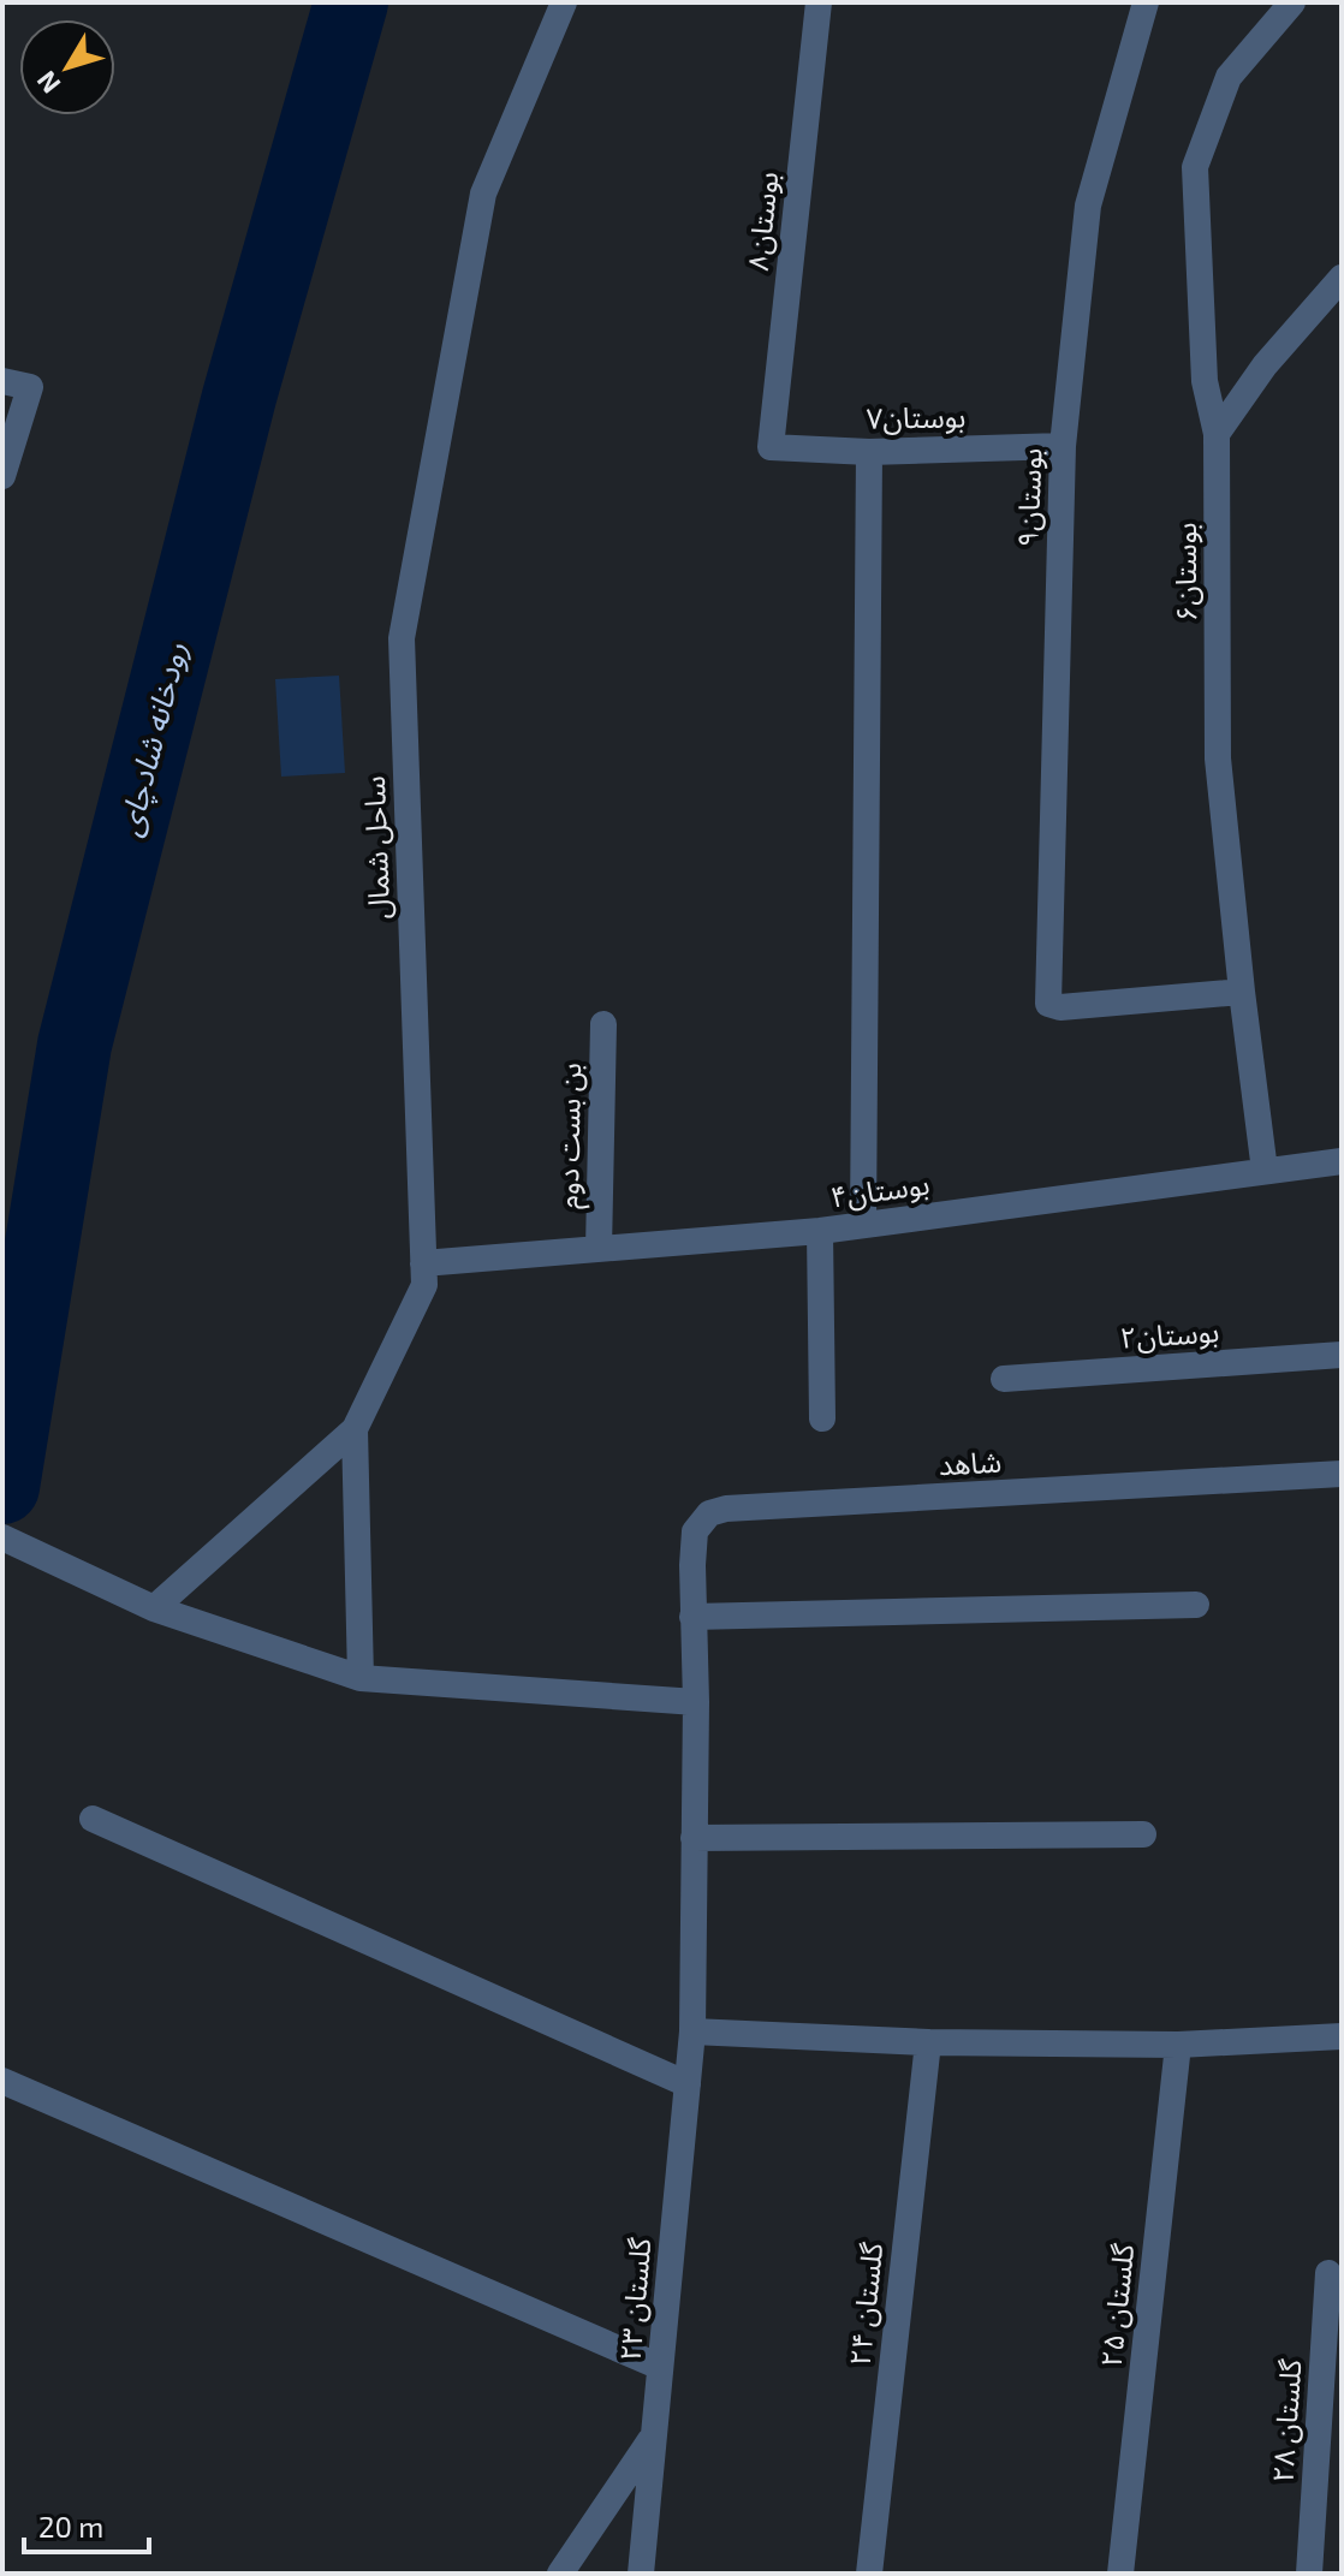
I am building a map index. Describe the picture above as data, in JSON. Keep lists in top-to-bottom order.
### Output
{
  "streets": {
    "street": [
      "بوستان۸",
      "بوستان۷",
      "بوستان۹",
      "بوستان۶",
      "ساحل شمال",
      "بن بست دوم",
      "بوستان۴",
      "بوستان۲",
      "شاهد",
      "گلستان ۲۳",
      "گلستان ۲۴",
      "گلستان ۲۵",
      "گلستان ۲۸"
    ]
  },
  "crossings": [
    ["بوستان۸", "بوستان۷"],
    ["بوستان۷", "بوستان۹"],
    ["بوستان۹", "بوستان۶"],
    ["بوستان۶", "بوستان۴"],
    ["ساحل شمال", "بوستان۴"],
    ["بن بست دوم", "بوستان۴"],
    ["شاهد", "گلستان ۲۳"]
  ],
  "water": ["رودخانه شادچای"],
  "scale_bar": "20 m",
  "north": "bottom left"
}
